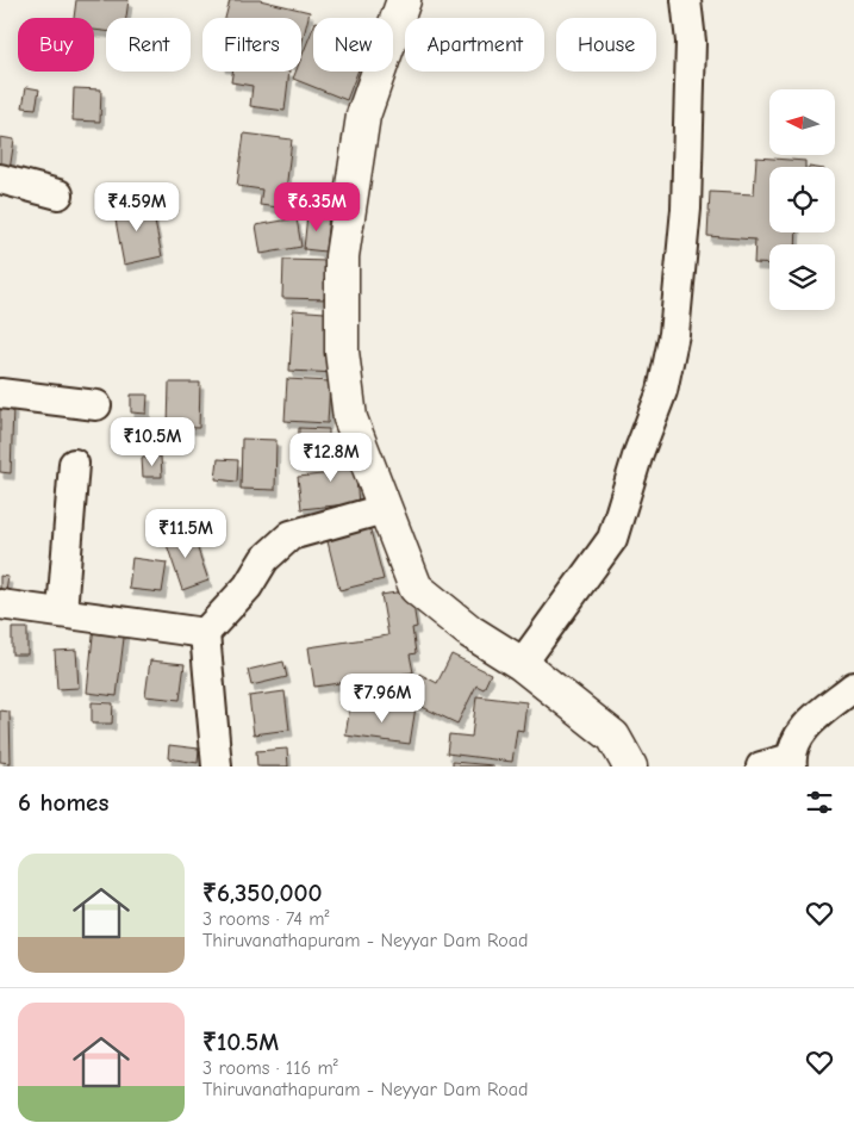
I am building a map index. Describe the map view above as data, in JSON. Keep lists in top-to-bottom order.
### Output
{
  "north": "left",
  "page": {
    "chip": [
      "Buy",
      "Rent",
      "Filters",
      "New",
      "Apartment",
      "House"
    ],
    "price": [
      "₹4.59M",
      "₹6.35M",
      "₹10.5M",
      "₹12.8M",
      "₹11.5M",
      "₹7.96M"
    ],
    "heading": "6 homes",
    "list": [
      {
        "name": "₹6,350,000",
        "note": "3 rooms · 74 m² · Thiruvanathapuram - Neyyar Dam Road"
      },
      {
        "name": "₹10.5M",
        "note": "3 rooms · 116 m² · Thiruvanathapuram - Neyyar Dam Road"
      }
    ]
  }
}
